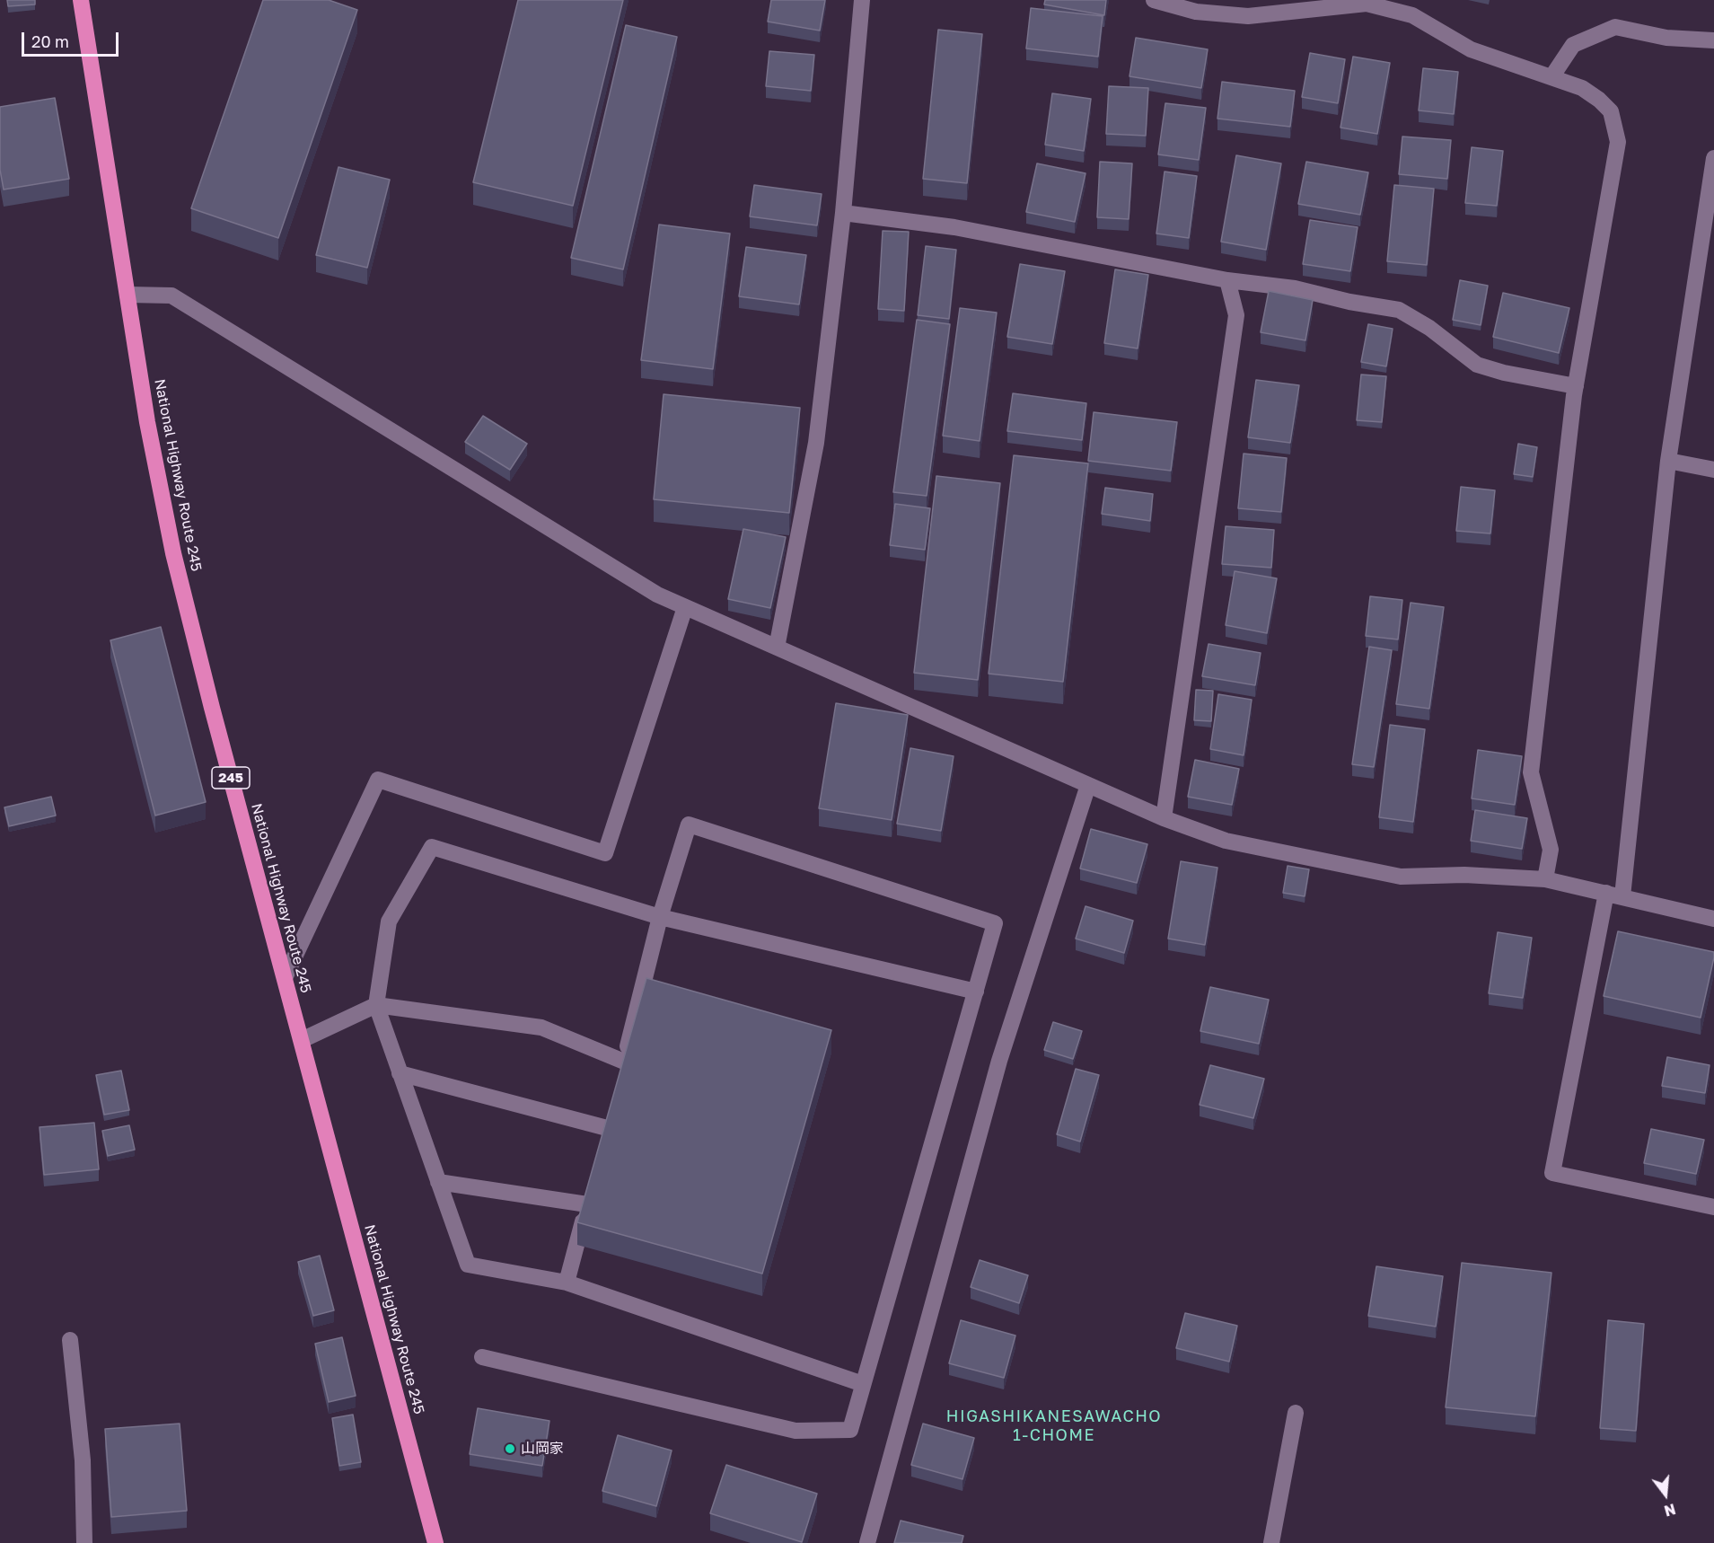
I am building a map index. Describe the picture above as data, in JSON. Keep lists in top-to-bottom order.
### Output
{
  "streets": {
    "highway": ["National Highway Route 245", "245"]
  },
  "districts": ["HIGASHIKANESAWACHO 1-CHOME"],
  "places": ["山岡家"],
  "scale_bar": "20 m",
  "north": "bottom"
}
